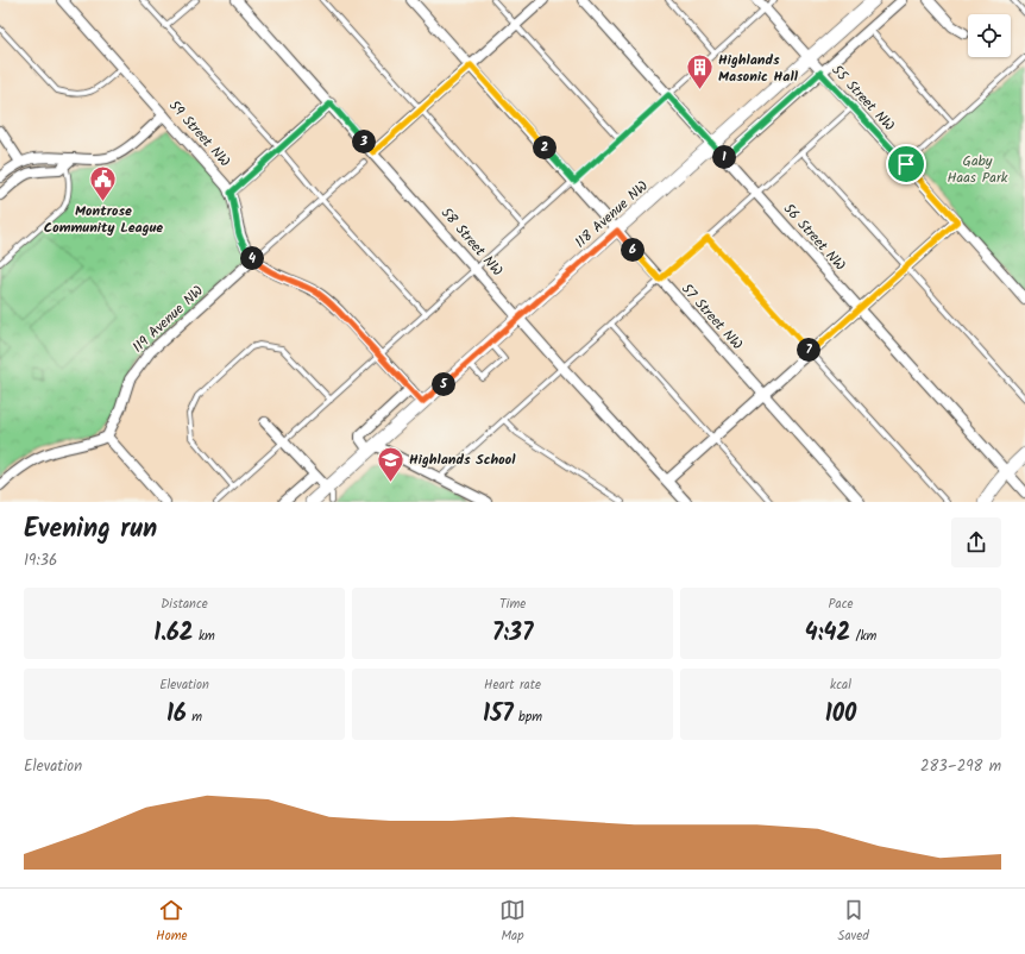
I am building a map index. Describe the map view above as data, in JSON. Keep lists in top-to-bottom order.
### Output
{
  "streets": {
    "main road": ["118 Avenue NW"],
    "street": [
      "55 Street NW",
      "59 Street NW",
      "56 Street NW",
      "58 Street NW",
      "57 Street NW",
      "119 Avenue NW"
    ]
  },
  "crossings": [
    ["55 Street NW", "118 Avenue NW"],
    ["59 Street NW", "118 Avenue NW"],
    ["59 Street NW", "119 Avenue NW"],
    ["118 Avenue NW", "56 Street NW"],
    ["118 Avenue NW", "58 Street NW"],
    ["118 Avenue NW", "57 Street NW"]
  ],
  "parks": ["Gaby Haas Park"],
  "places": {
    "building": ["Highlands Masonic Hall"],
    "public building": ["Montrose Community League"],
    "school or university": ["Highlands School"]
  },
  "page": {
    "pins": [
      "3",
      "2",
      "1",
      "6",
      "4",
      "7",
      "5"
    ],
    "heading": ["Evening run", "19:36"],
    "stats": [
      ["Distance", "1.62 km"],
      ["Time", "7:37"],
      ["Pace", "4:42 /km"],
      ["Elevation", "16 m"],
      ["Heart rate", "157 bpm"],
      ["kcal", "100"]
    ],
    "chart": ["Elevation", "283–298 m"],
    "tabs": ["Home", "Map", "Saved"]
  }
}
